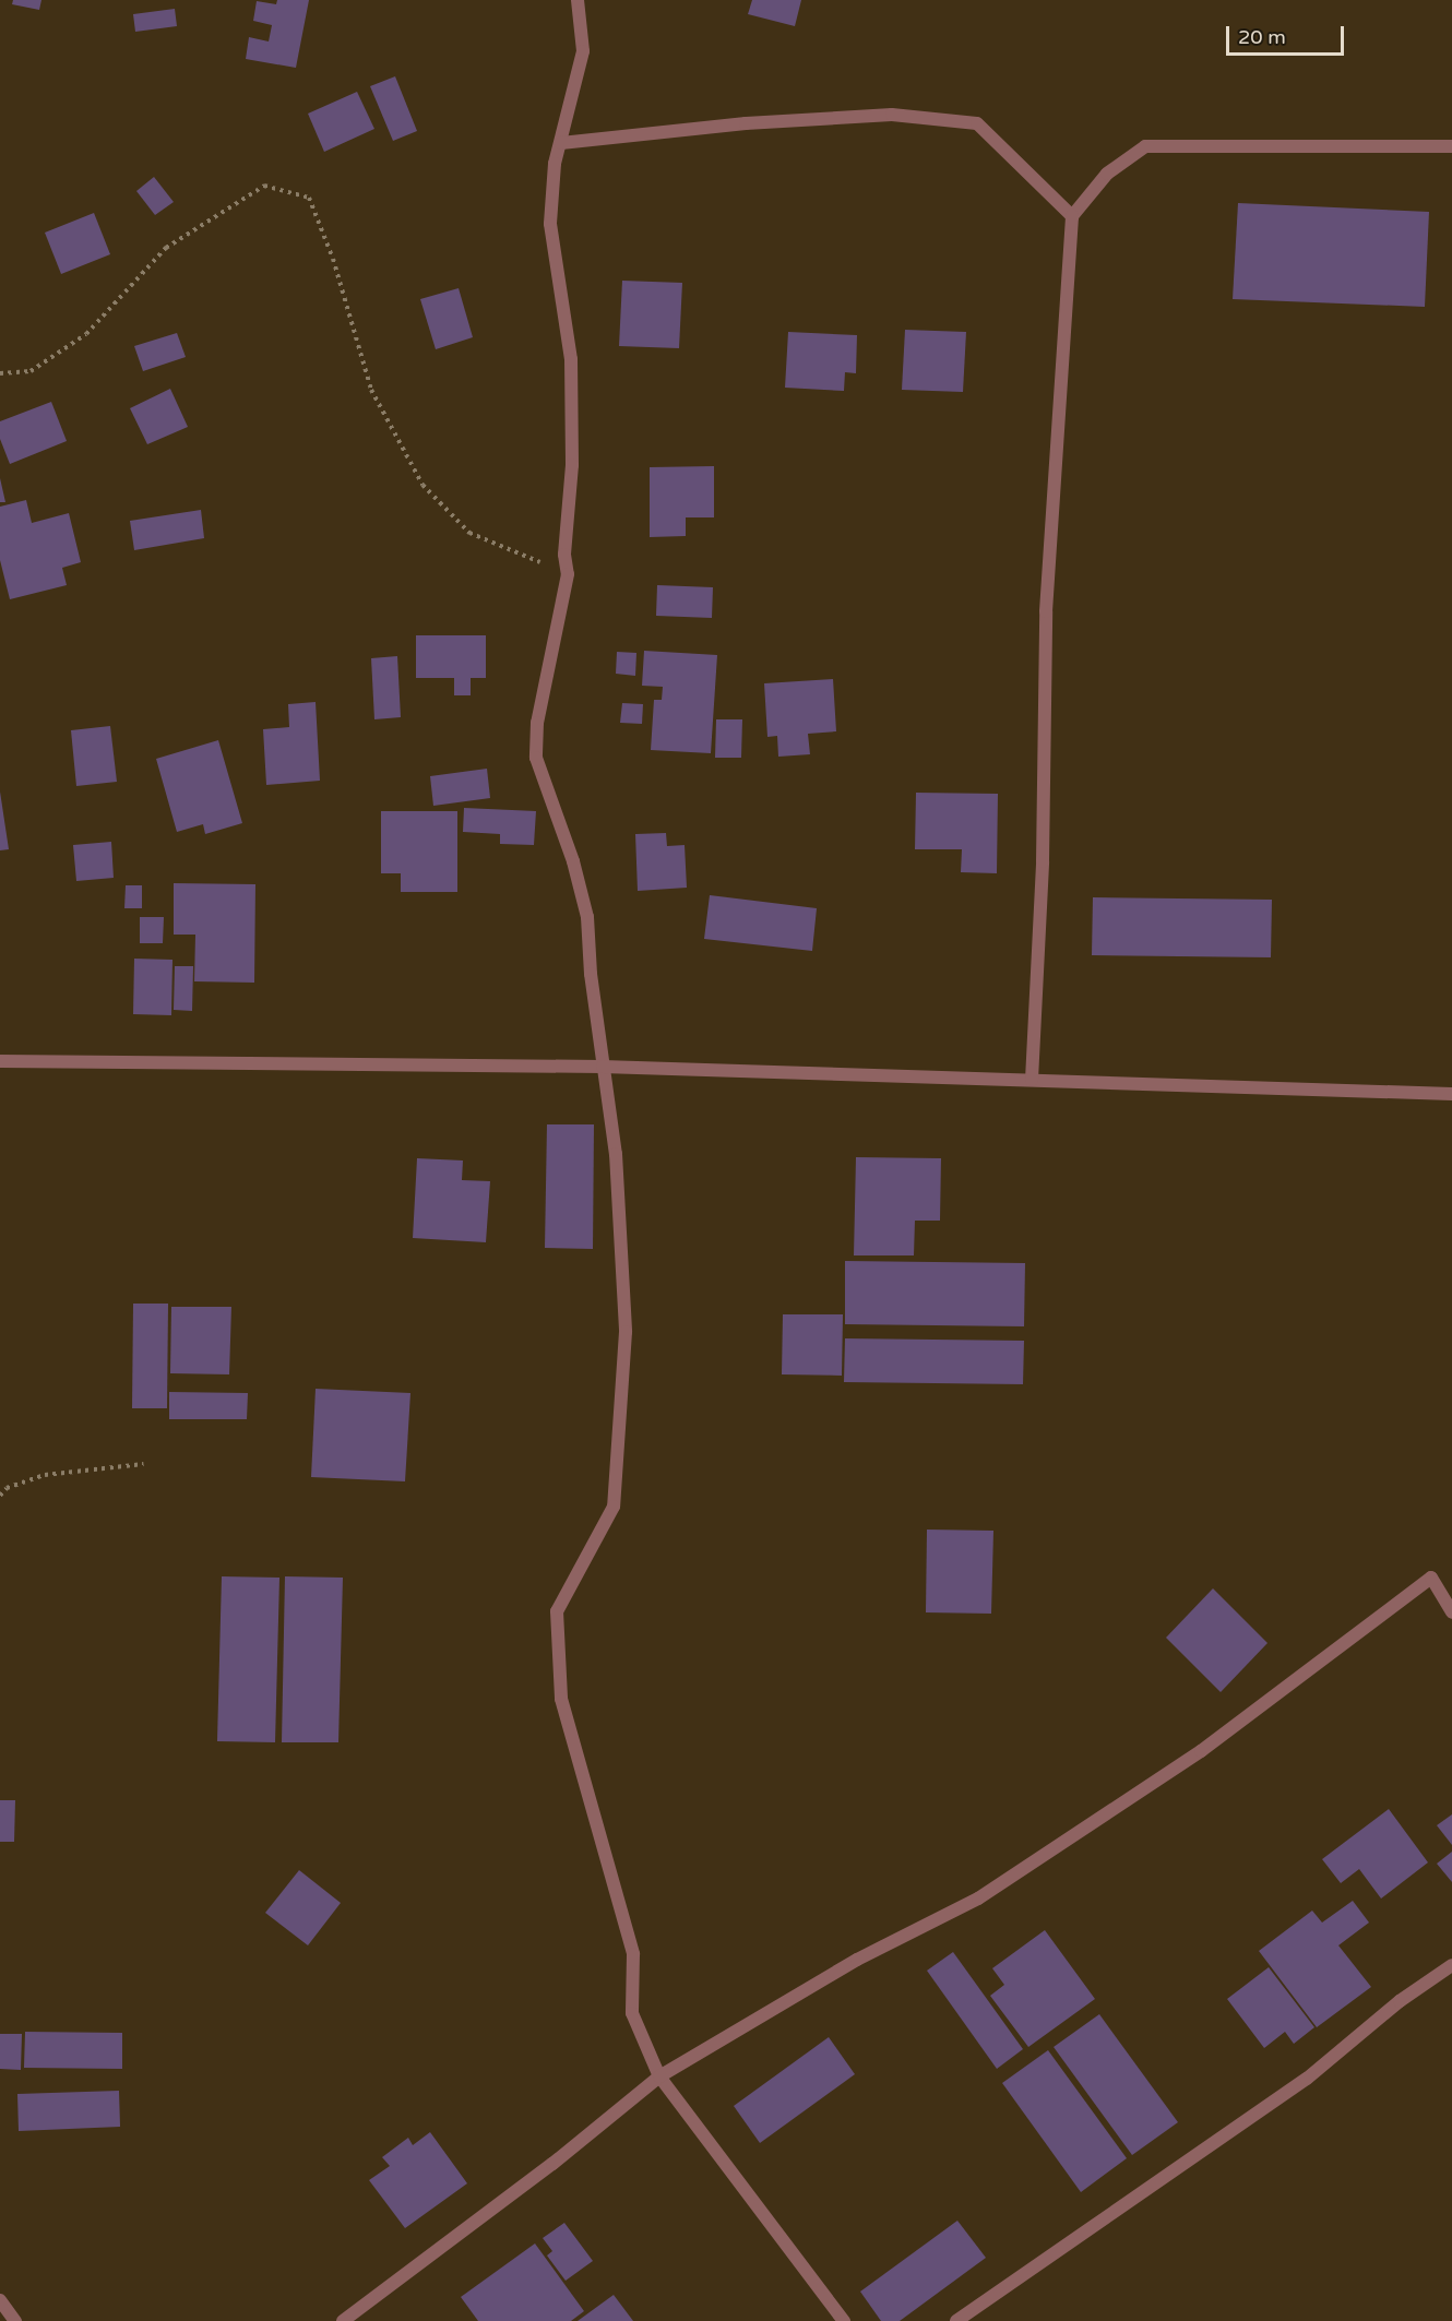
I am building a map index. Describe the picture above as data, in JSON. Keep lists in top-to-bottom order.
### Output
{
  "scale_bar": "20 m"
}
